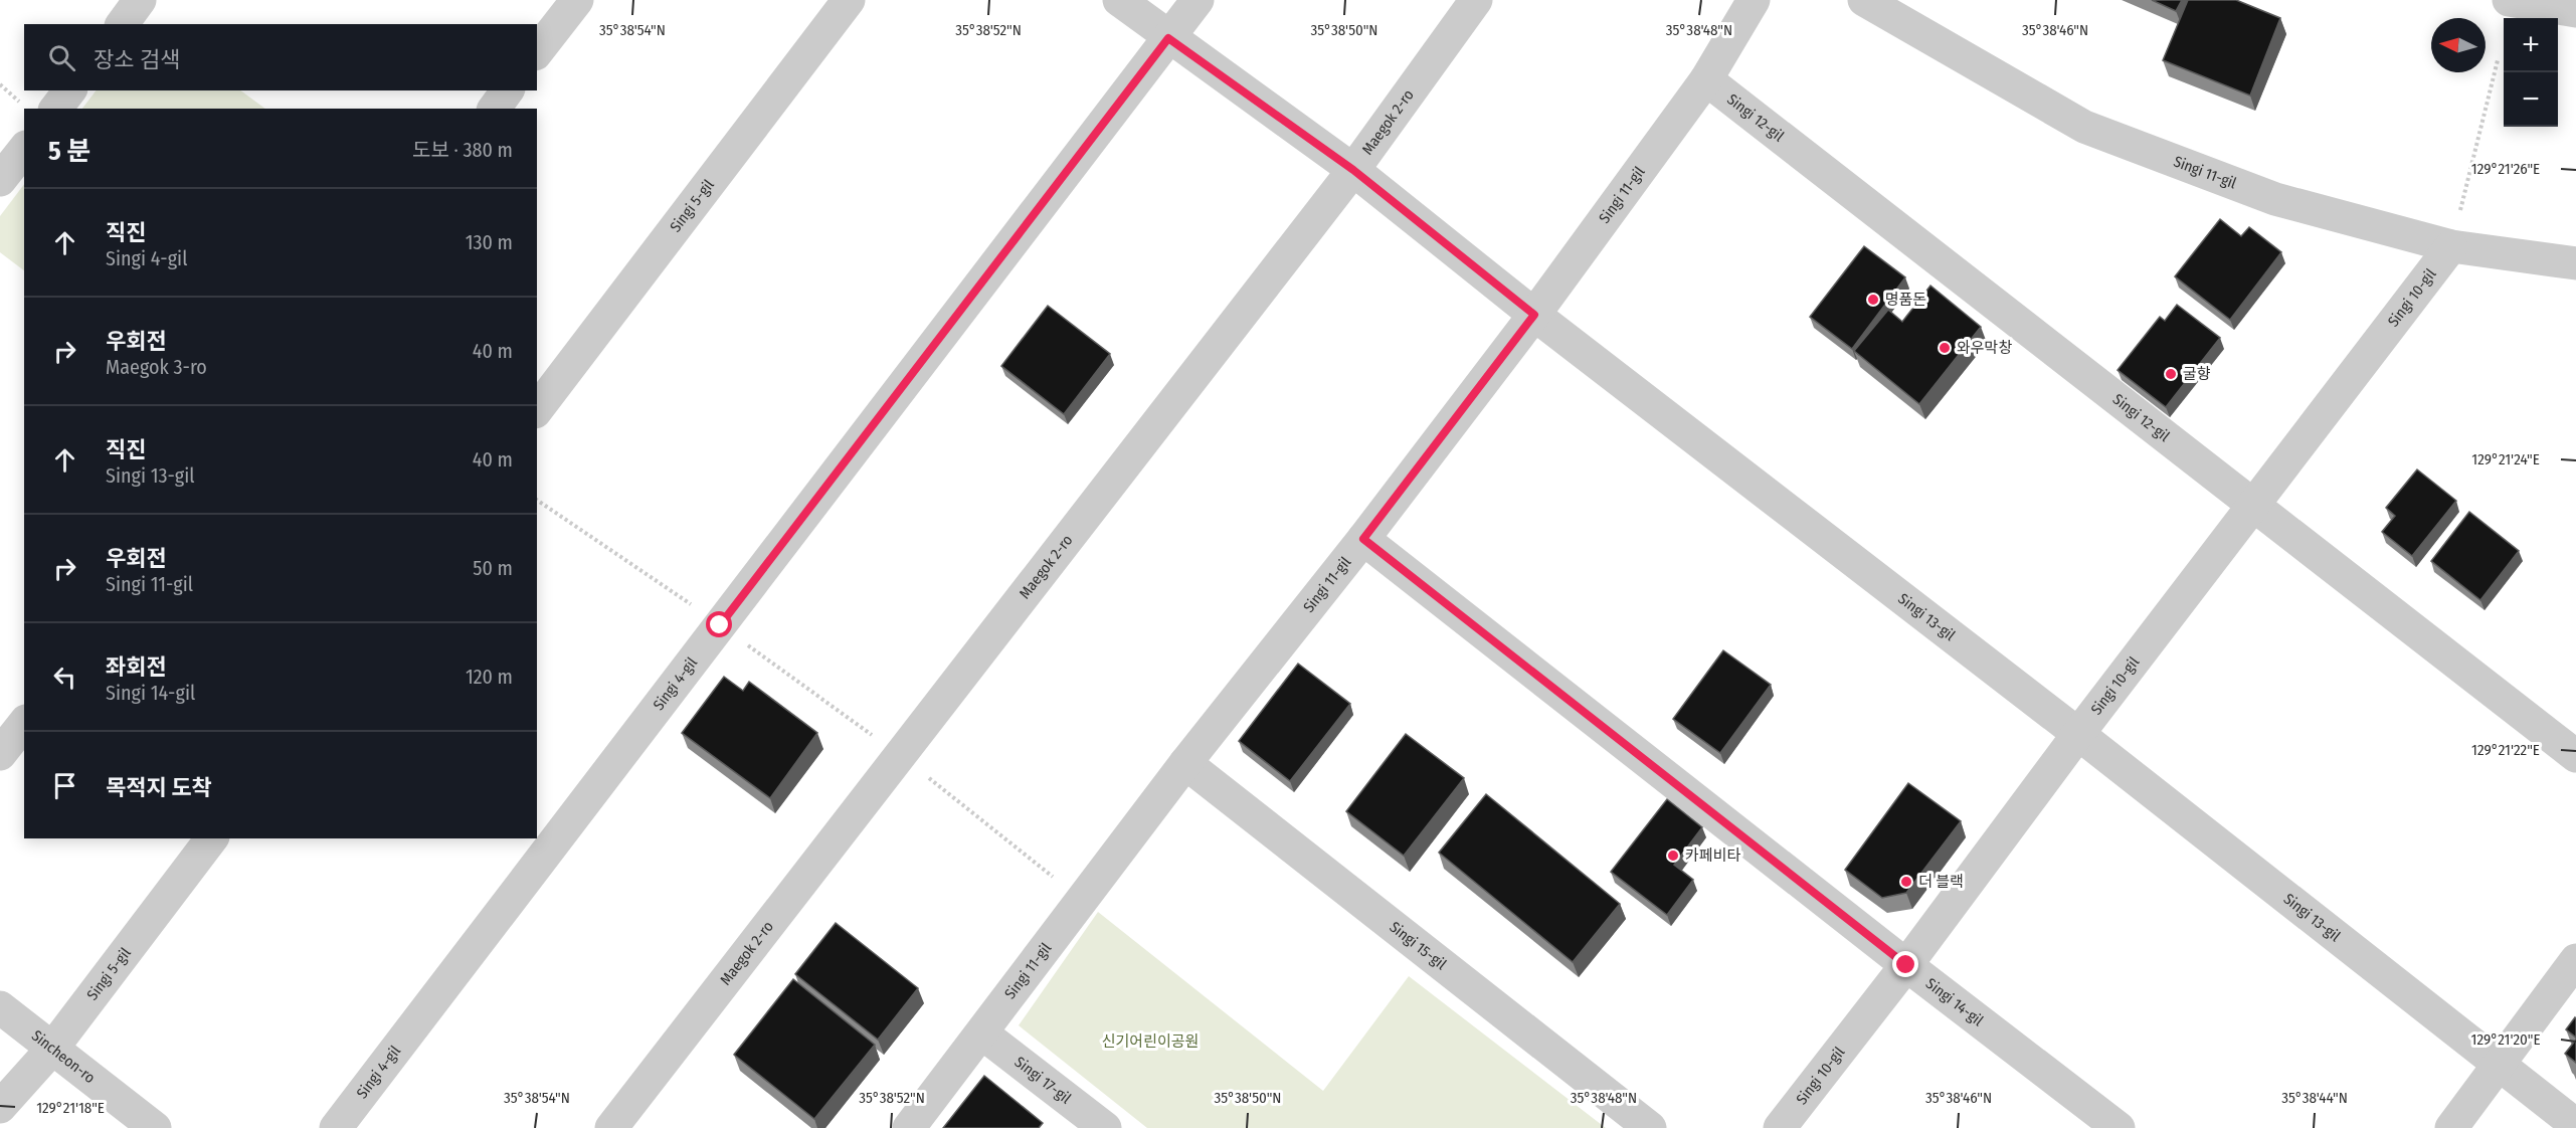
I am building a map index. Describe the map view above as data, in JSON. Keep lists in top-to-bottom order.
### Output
{
  "streets": {
    "street": [
      "Singi 12-gil",
      "Maegok 2-ro",
      "Singi 11-gil",
      "Singi 5-gil",
      "Singi 10-gil",
      "Singi 13-gil",
      "Singi 4-gil",
      "Singi 15-gil",
      "Singi 14-gil",
      "Sincheon-ro",
      "Singi 17-gil"
    ]
  },
  "crossings": [
    ["Singi 12-gil", "Singi 11-gil"],
    ["Singi 12-gil", "Singi 10-gil"],
    ["Maegok 2-ro", "Singi 13-gil"],
    ["Singi 11-gil", "Singi 10-gil"],
    ["Singi 11-gil", "Singi 13-gil"],
    ["Singi 11-gil", "Singi 15-gil"],
    ["Singi 11-gil", "Singi 14-gil"],
    ["Singi 11-gil", "Singi 17-gil"],
    ["Singi 5-gil", "Sincheon-ro"],
    ["Singi 10-gil", "Singi 13-gil"],
    ["Singi 10-gil", "Singi 14-gil"],
    ["Singi 13-gil", "Singi 4-gil"]
  ],
  "parks": ["신기어린이공원"],
  "places": [
    "명품돈",
    "와우막창",
    "굴향",
    "카페비타",
    "더 블랙"
  ],
  "north": "left",
  "page": {
    "map_buttons": ["+", "−"],
    "search": "장소 검색",
    "heading": ["5 분", "도보 · 380 m"],
    "list": [
      ["직진", "Singi 4-gil", "130 m"],
      ["우회전", "Maegok 3-ro", "40 m"],
      ["직진", "Singi 13-gil", "40 m"],
      ["우회전", "Singi 11-gil", "50 m"],
      ["좌회전", "Singi 14-gil", "120 m"],
      "목적지 도착"
    ]
  },
  "coordinates": [
    "35°38'54\"N",
    "35°38'52\"N",
    "35°38'50\"N",
    "35°38'48\"N",
    "35°38'46\"N",
    "129°21'26\"E",
    "129°21'24\"E",
    "129°21'22\"E",
    "129°21'20\"E",
    "35°38'44\"N",
    "129°21'18\"E"
  ]
}
